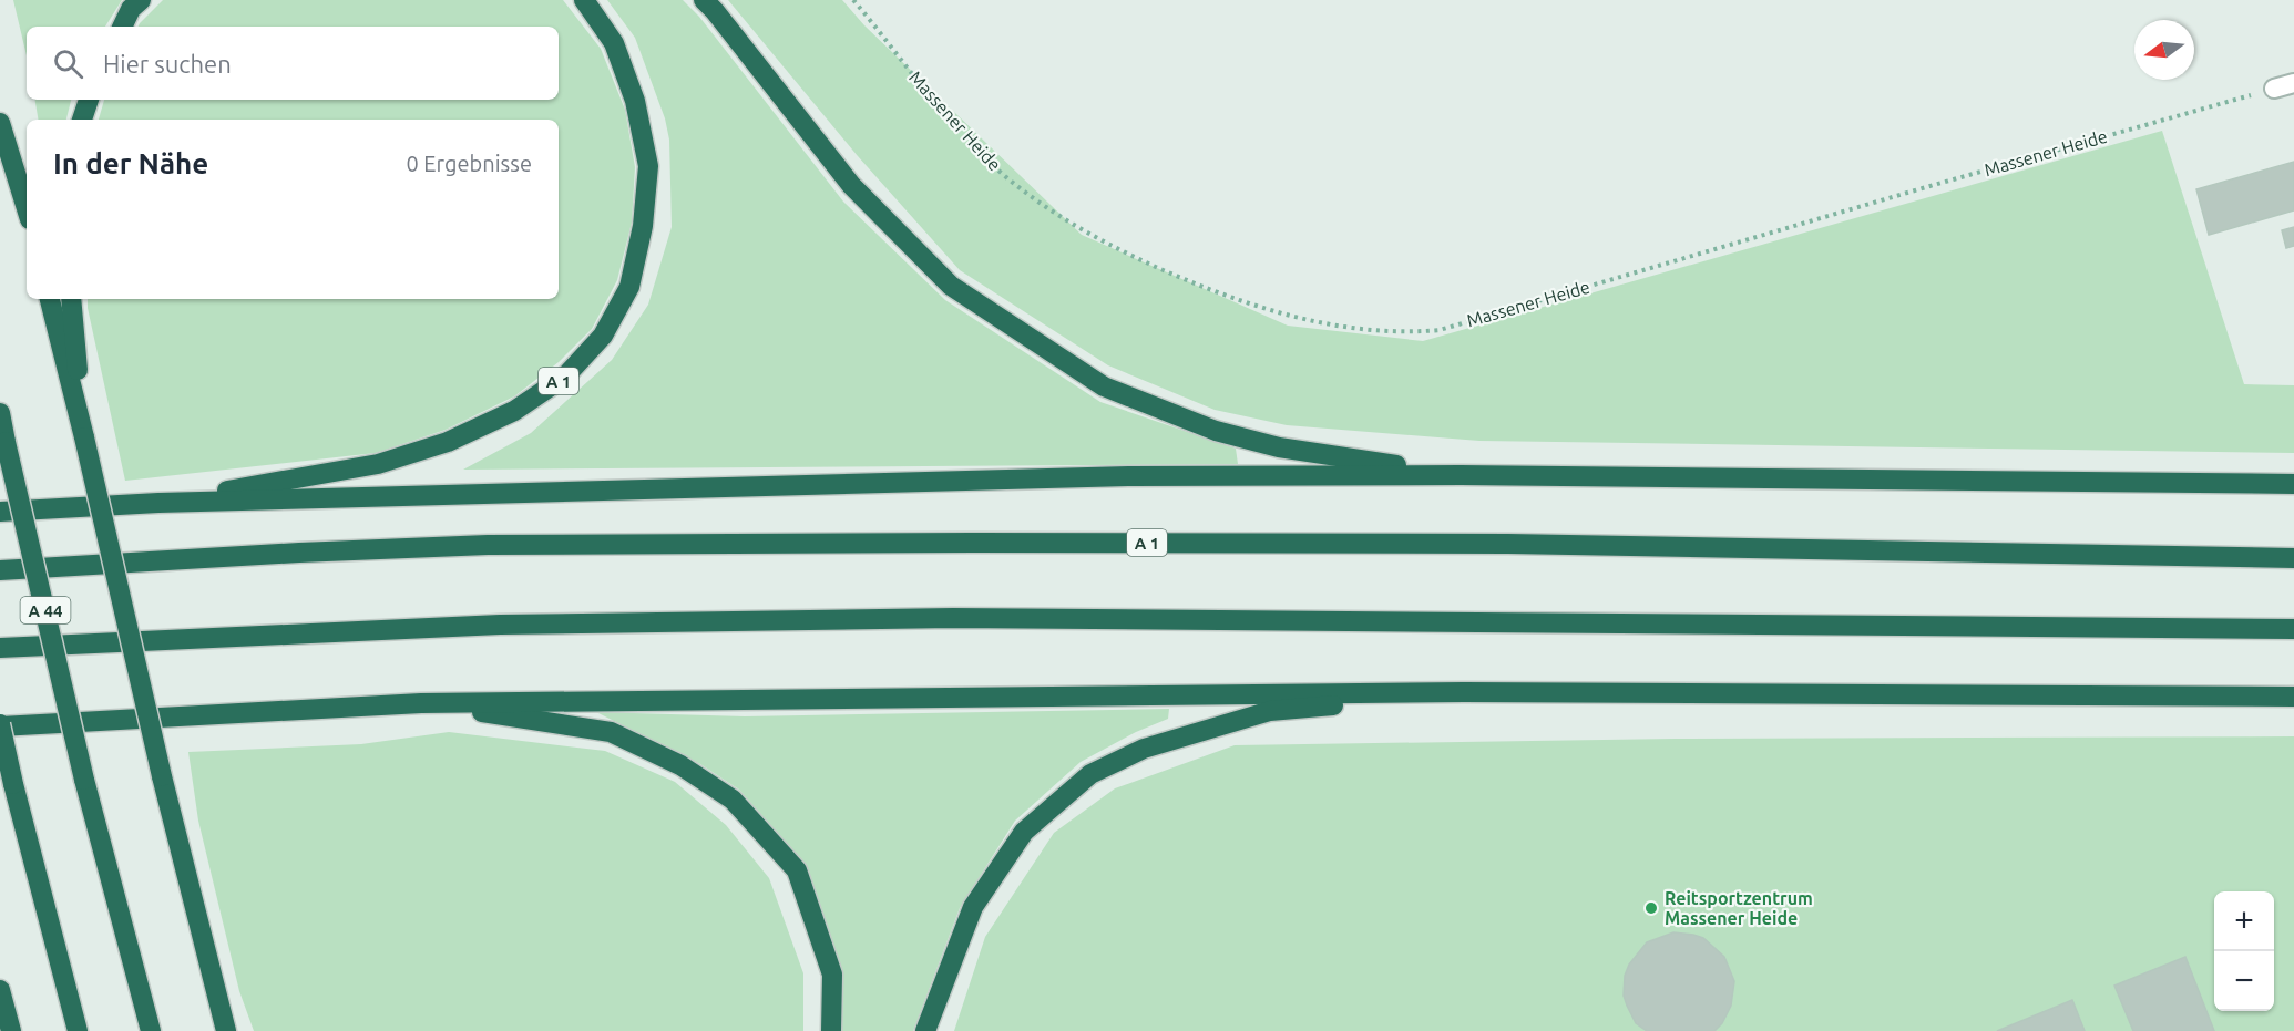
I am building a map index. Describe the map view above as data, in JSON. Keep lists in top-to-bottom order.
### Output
{
  "streets": {
    "highway": ["A 1", "A 44"],
    "path": ["Massener Heide"]
  },
  "places": ["Reitsportzentrum Massener Heide"],
  "north": "left",
  "page": {
    "search": "Hier suchen",
    "heading": ["In der Nähe", "0 Ergebnisse"],
    "map_buttons": ["+", "−"]
  }
}
